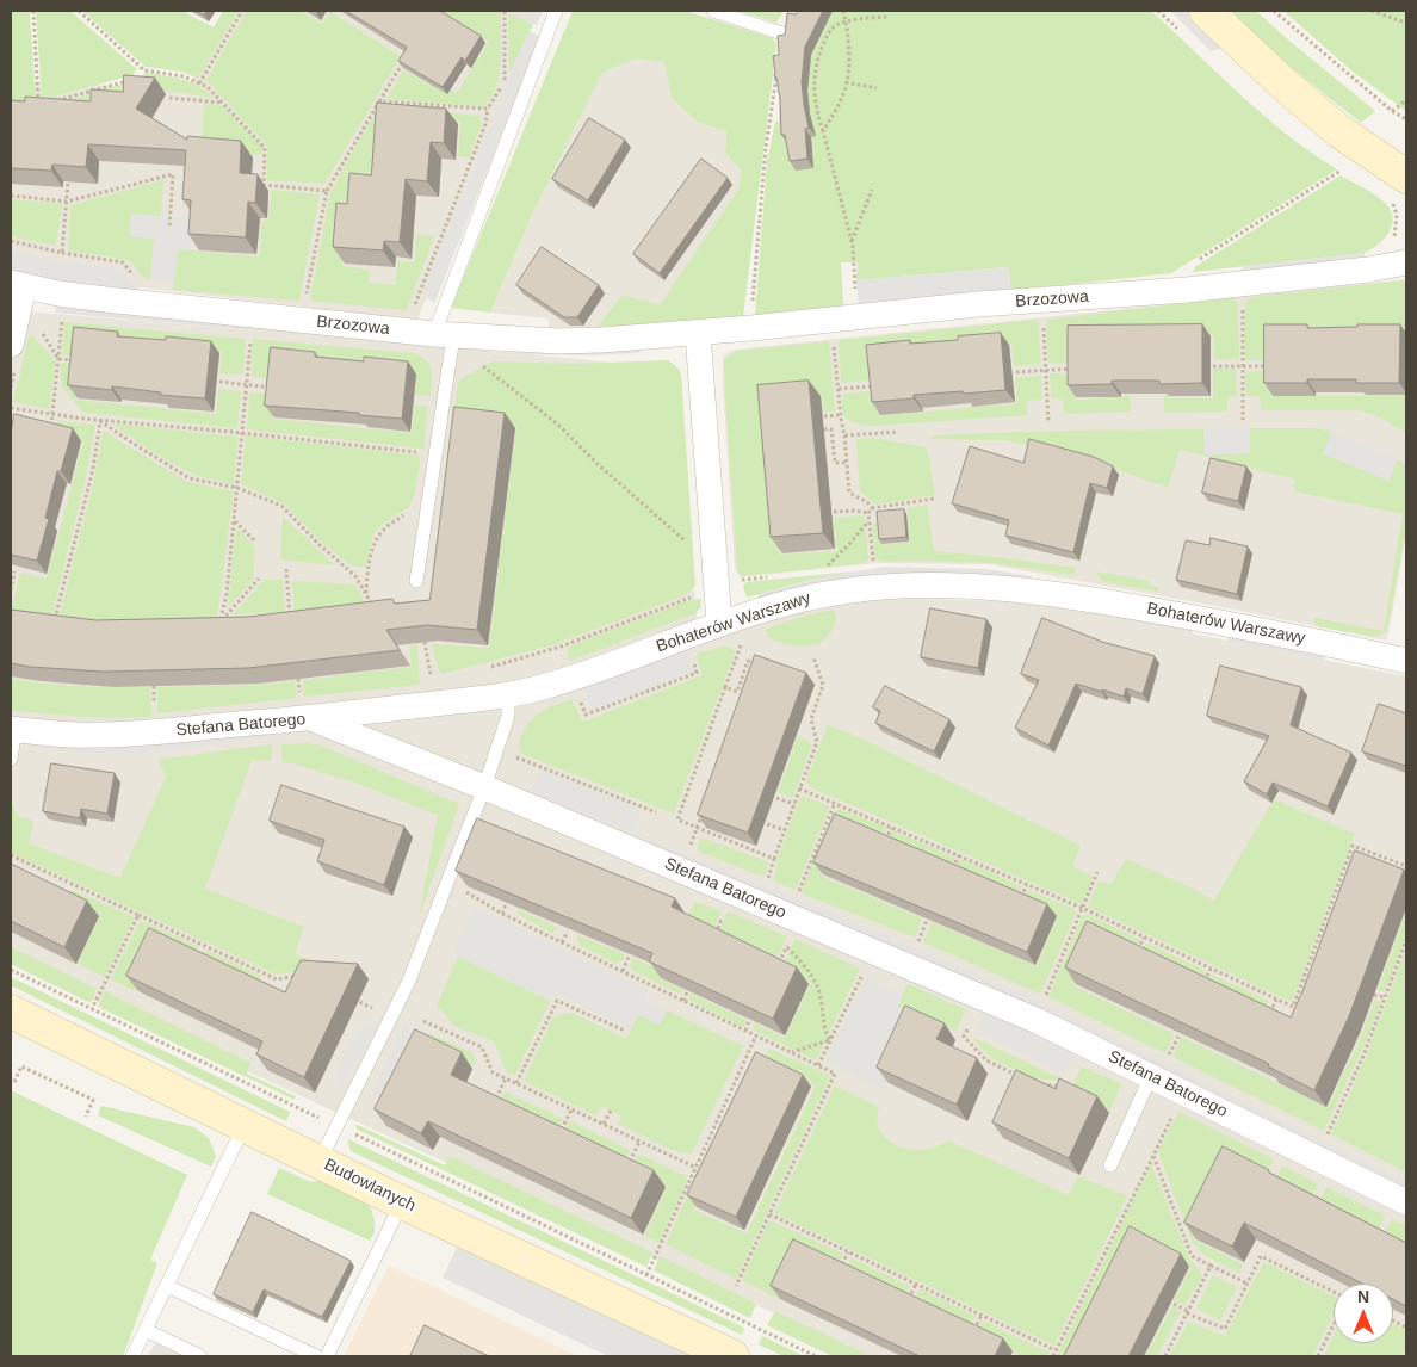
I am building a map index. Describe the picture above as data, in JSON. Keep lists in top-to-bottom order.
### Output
{
  "streets": {
    "street": [
      "Brzozowa",
      "Bohaterów Warszawy",
      "Stefana Batorego",
      "Budowlanych"
    ]
  },
  "crossings": [
    ["Bohaterów Warszawy", "Stefana Batorego"]
  ],
  "north": "top"
}
